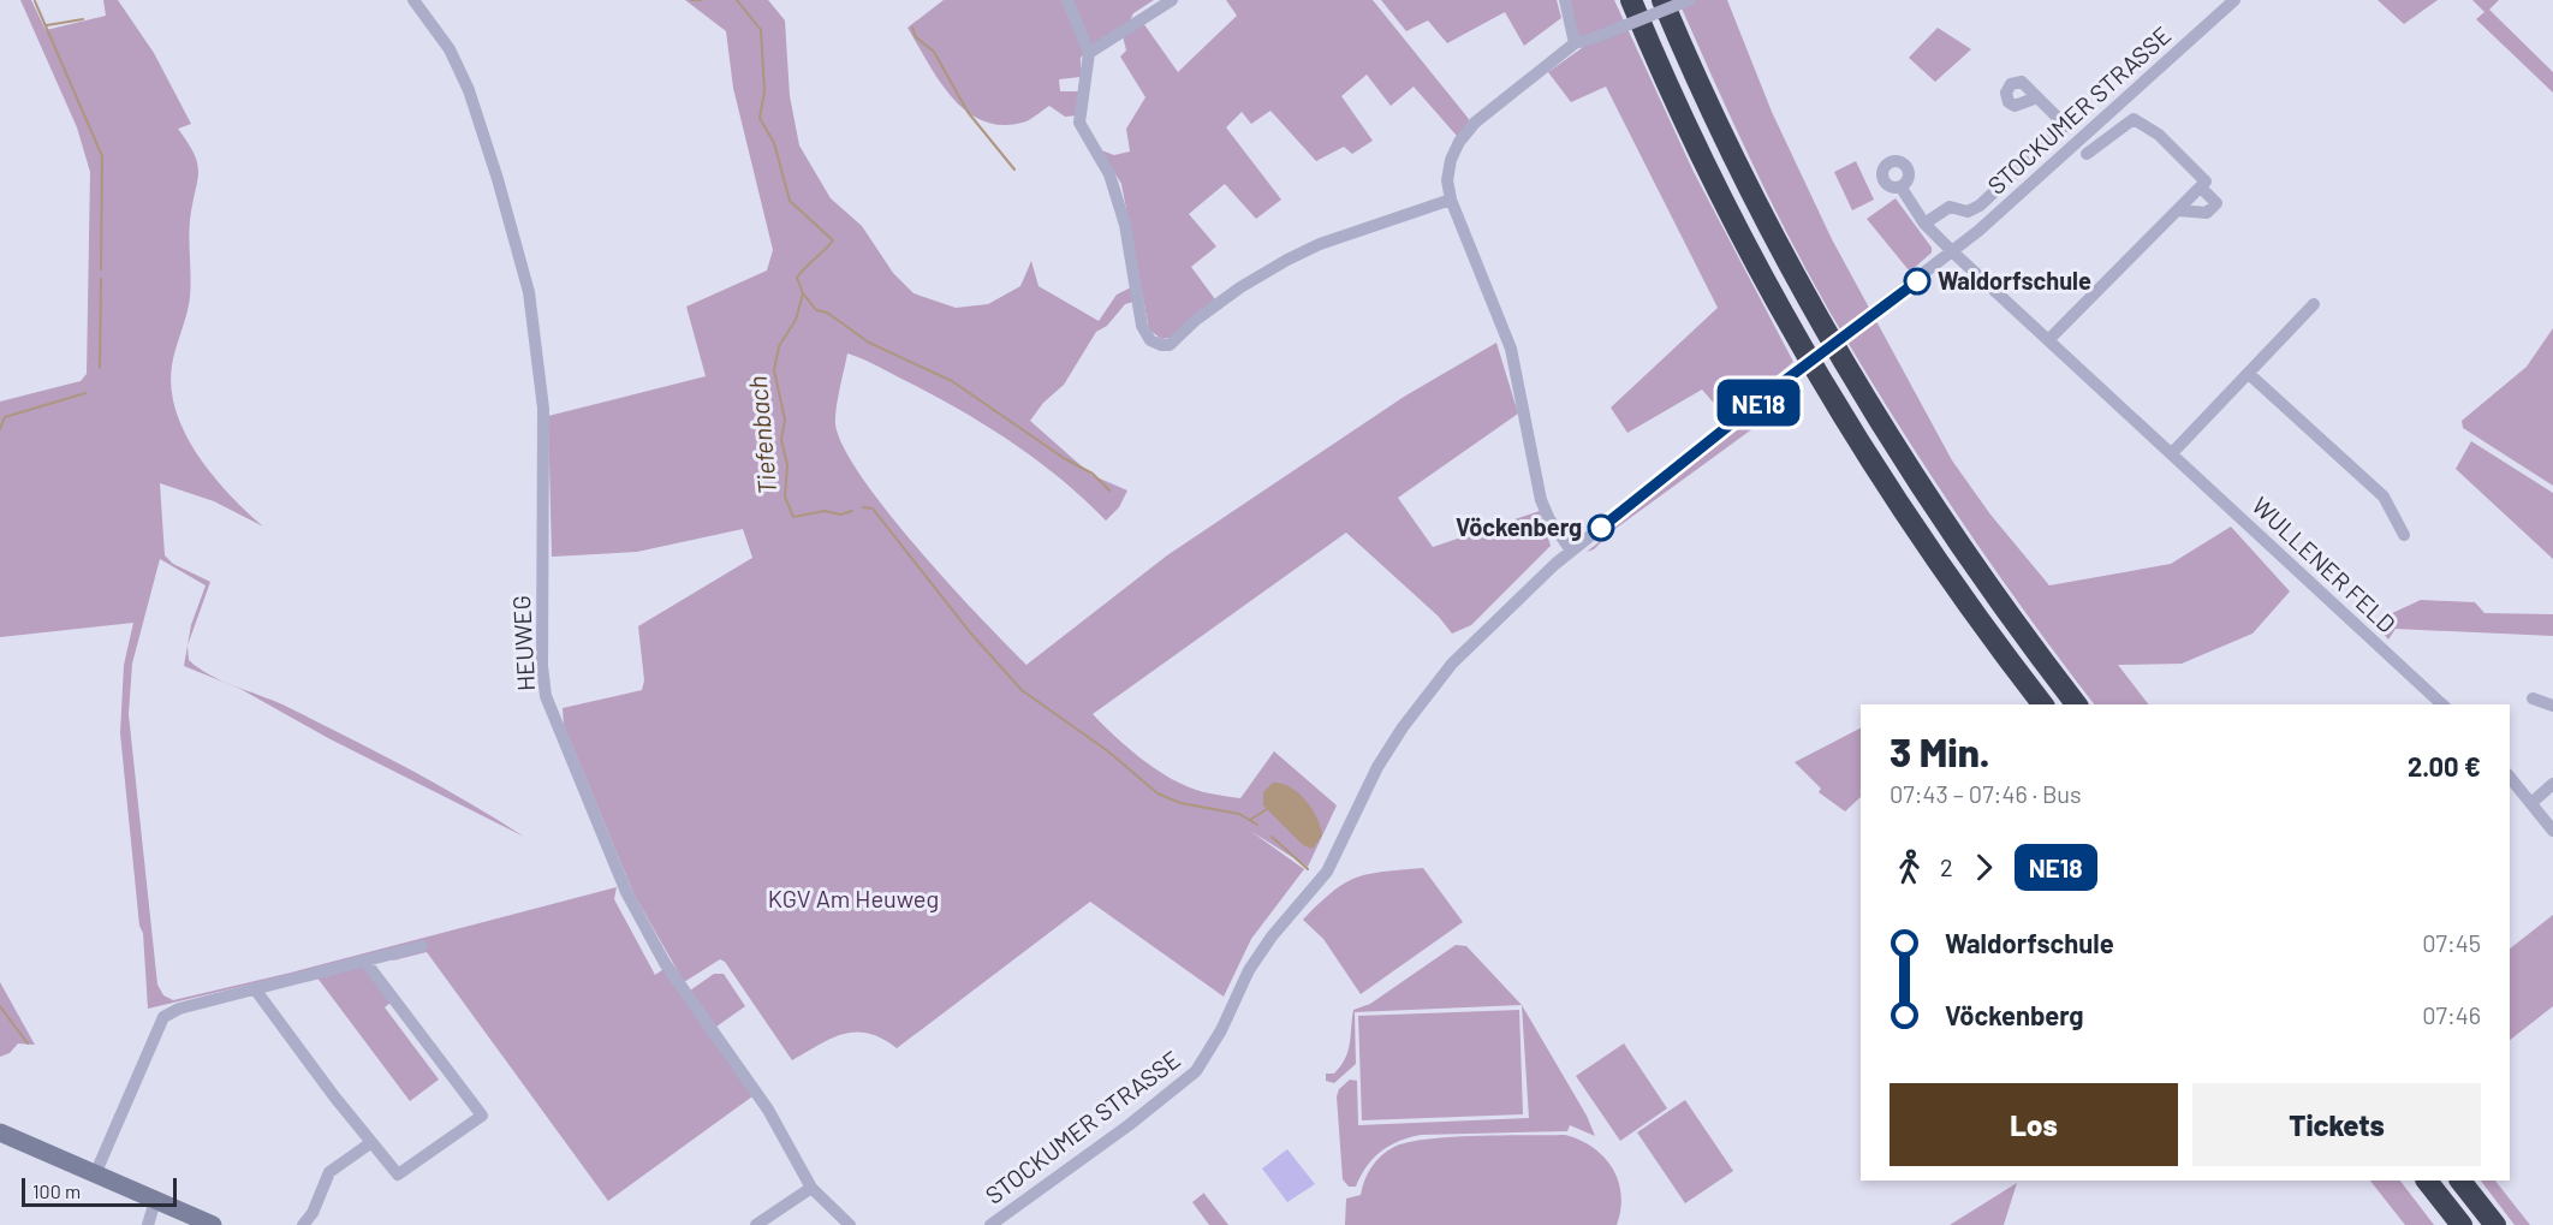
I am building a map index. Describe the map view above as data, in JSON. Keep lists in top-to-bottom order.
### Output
{
  "streets": {
    "street": ["STOCKUMER STRASSE", "WULLENER FELD", "HEUWEG"]
  },
  "crossings": [
    ["STOCKUMER STRASSE", "WULLENER FELD"]
  ],
  "water": ["Tiefenbach"],
  "parks": ["KGV Am Heuweg"],
  "places": ["Waldorfschule", "Vöckenberg"],
  "lines": ["bus line NE18"],
  "scale_bar": "100 m",
  "page": {
    "on_map": "NE18",
    "heading": ["3 Min.", "07:43 – 07:46 · Bus", "2.00 €"],
    "legs": ["2", "NE18"],
    "list": [
      {
        "name": "Waldorfschule",
        "value": "07:45"
      },
      {
        "name": "Vöckenberg",
        "value": "07:46"
      }
    ],
    "buttons": ["Los", "Tickets"],
    "scale": "100 m"
  }
}
